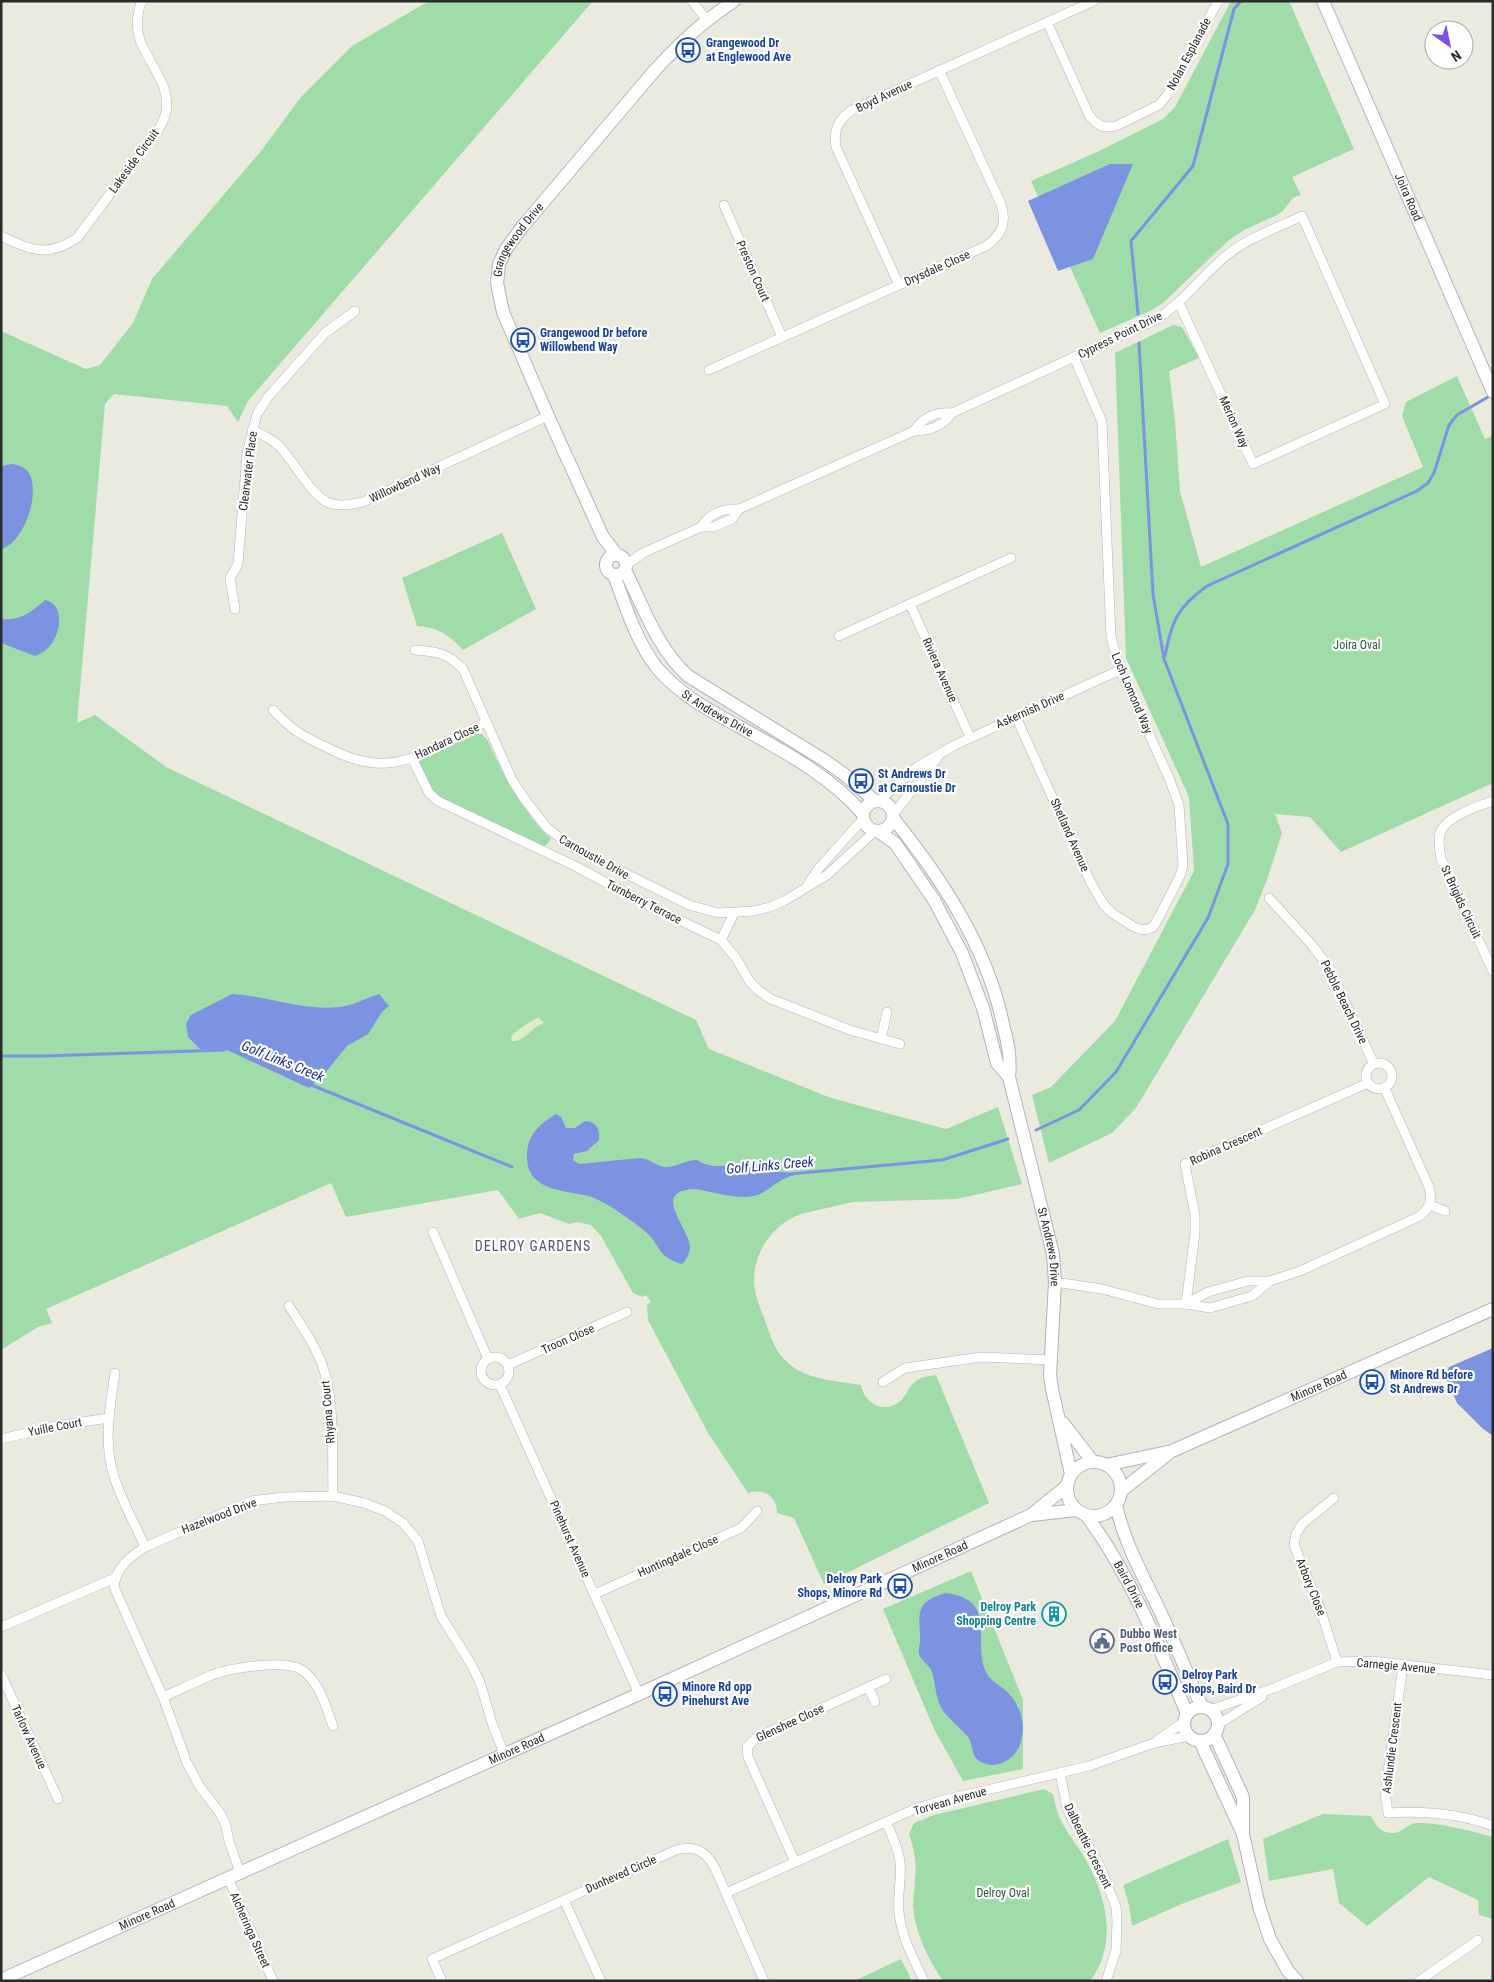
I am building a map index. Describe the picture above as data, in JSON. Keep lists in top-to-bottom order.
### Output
{
  "streets": {
    "street": [
      "Nolan Esplanade",
      "Boyd Avenue",
      "Lakeside Circuit",
      "Joira Road",
      "Grangewood Drive",
      "Drysdale Close",
      "Preston Court",
      "Cypress Point Drive",
      "Merion Way",
      "Clearwater Place",
      "Willowbend Way",
      "Riviera Avenue",
      "Loch Lomond Way",
      "Askernish Drive",
      "St Andrews Drive",
      "Handara Close",
      "Shetland Avenue",
      "Carnoustie Drive",
      "Turnberry Terrace",
      "St Brigids Circuit",
      "Pebble Beach Drive",
      "Robina Crescent",
      "Troon Close",
      "Minore Road",
      "Rhyana Court",
      "Yuille Court",
      "Hazelwood Drive",
      "Pinehurst Avenue",
      "Huntingdale Close",
      "Baird Drive",
      "Arbory Close",
      "Carnegie Avenue",
      "Glenshee Close",
      "Tarlow Avenue",
      "Ashlundie Crescent",
      "Torvean Avenue",
      "Dalbeattie Crescent",
      "Dunheved Circle",
      "Alcheringa Street"
    ]
  },
  "crossings": [
    ["Nolan Esplanade", "Boyd Avenue"],
    ["Boyd Avenue", "Drysdale Close"],
    ["Grangewood Drive", "Cypress Point Drive"],
    ["Grangewood Drive", "Willowbend Way"],
    ["Grangewood Drive", "St Andrews Drive"],
    ["Drysdale Close", "Preston Court"],
    ["Cypress Point Drive", "Merion Way"],
    ["Cypress Point Drive", "Loch Lomond Way"],
    ["Cypress Point Drive", "St Andrews Drive"],
    ["Clearwater Place", "Willowbend Way"],
    ["Riviera Avenue", "Askernish Drive"],
    ["Loch Lomond Way", "Askernish Drive"],
    ["Loch Lomond Way", "Shetland Avenue"],
    ["Askernish Drive", "St Andrews Drive"],
    ["Askernish Drive", "Shetland Avenue"],
    ["Askernish Drive", "Carnoustie Drive"],
    ["St Andrews Drive", "Carnoustie Drive"],
    ["St Andrews Drive", "Minore Road"],
    ["St Andrews Drive", "Baird Drive"],
    ["Handara Close", "Carnoustie Drive"],
    ["Handara Close", "Turnberry Terrace"],
    ["Pebble Beach Drive", "Robina Crescent"],
    ["Troon Close", "Pinehurst Avenue"],
    ["Minore Road", "Hazelwood Drive"],
    ["Minore Road", "Pinehurst Avenue"],
    ["Minore Road", "Baird Drive"],
    ["Minore Road", "Alcheringa Street"],
    ["Rhyana Court", "Hazelwood Drive"],
    ["Pinehurst Avenue", "Huntingdale Close"],
    ["Baird Drive", "Carnegie Avenue"],
    ["Baird Drive", "Torvean Avenue"],
    ["Arbory Close", "Carnegie Avenue"],
    ["Carnegie Avenue", "Ashlundie Crescent"],
    ["Carnegie Avenue", "Torvean Avenue"],
    ["Glenshee Close", "Torvean Avenue"],
    ["Torvean Avenue", "Dalbeattie Crescent"],
    ["Torvean Avenue", "Dunheved Circle"]
  ],
  "districts": ["DELROY GARDENS"],
  "water": ["Golf Links Creek"],
  "parks": ["Joira Oval", "Delroy Oval"],
  "places": {
    "bus stop": [
      "Grangewood Dr at Englewood Ave",
      "Grangewood Dr before Willowbend Way",
      "St Andrews Dr at Carnoustie Dr",
      "Minore Rd before St Andrews Dr",
      "Delroy Park Shops, Minore Rd",
      "Delroy Park Shops, Baird Dr",
      "Minore Rd opp Pinehurst Ave"
    ],
    "building": ["Delroy Park Shopping Centre"],
    "public building": ["Dubbo West Post Office"]
  },
  "north": "bottom right"
}
